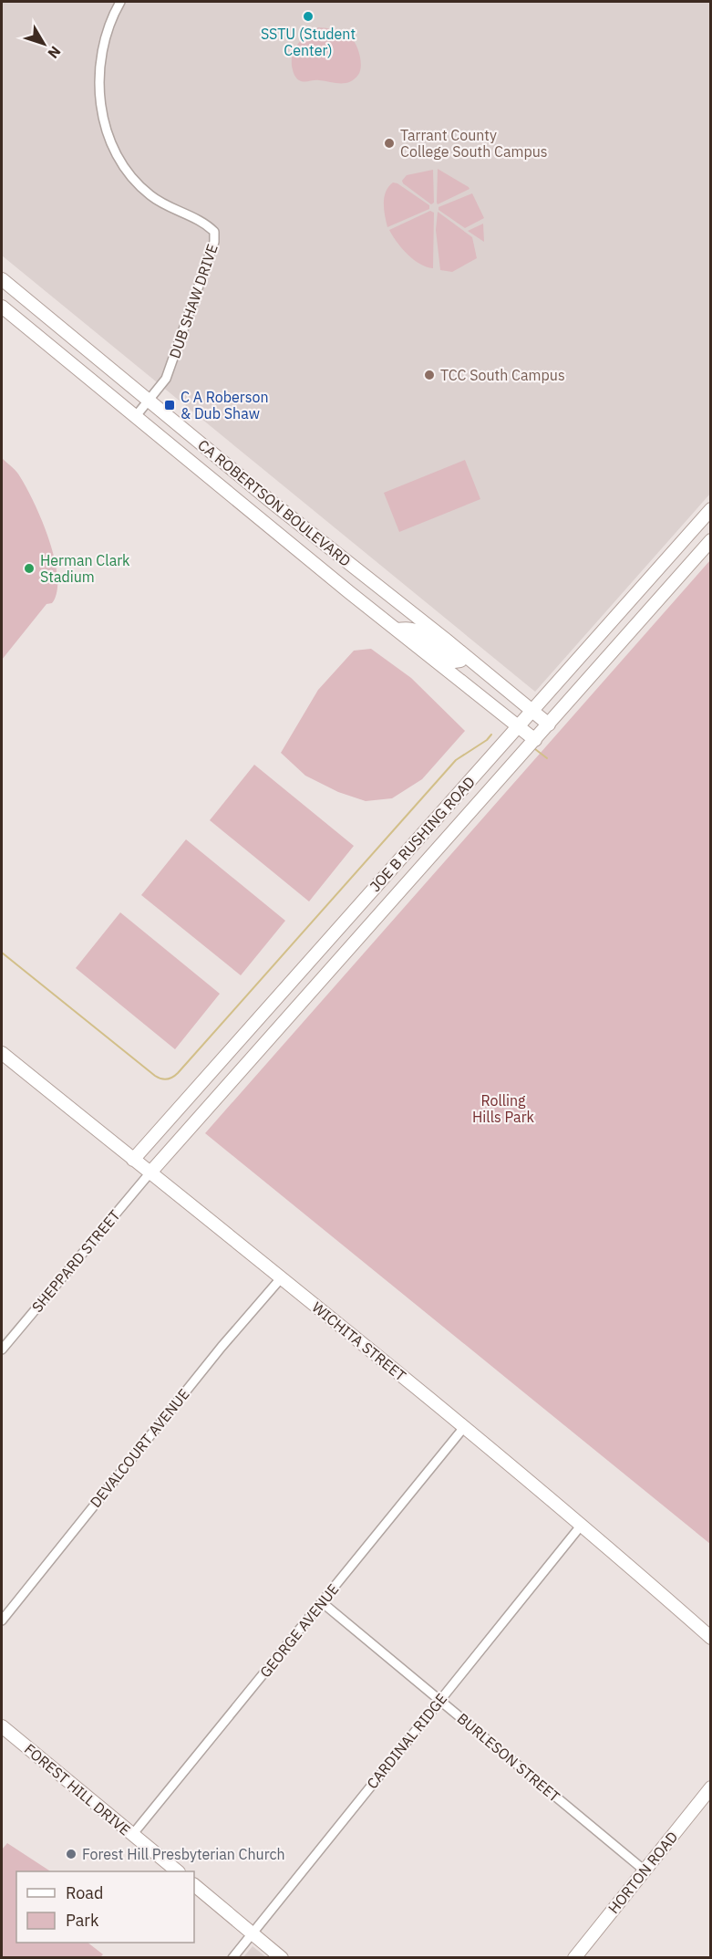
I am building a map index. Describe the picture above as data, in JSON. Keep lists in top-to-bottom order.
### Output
{
  "streets": {
    "street": [
      "DUB SHAW DRIVE",
      "CA ROBERTSON BOULEVARD",
      "JOE B RUSHING ROAD",
      "SHEPPARD STREET",
      "WICHITA STREET",
      "DEVALCOURT AVENUE",
      "GEORGE AVENUE",
      "CARDINAL RIDGE",
      "BURLESON STREET",
      "FOREST HILL DRIVE",
      "HORTON ROAD"
    ]
  },
  "crossings": [
    ["DUB SHAW DRIVE", "CA ROBERTSON BOULEVARD"],
    ["CA ROBERTSON BOULEVARD", "JOE B RUSHING ROAD"],
    ["JOE B RUSHING ROAD", "SHEPPARD STREET"],
    ["JOE B RUSHING ROAD", "WICHITA STREET"],
    ["SHEPPARD STREET", "WICHITA STREET"],
    ["WICHITA STREET", "DEVALCOURT AVENUE"],
    ["WICHITA STREET", "GEORGE AVENUE"],
    ["WICHITA STREET", "CARDINAL RIDGE"],
    ["GEORGE AVENUE", "BURLESON STREET"],
    ["GEORGE AVENUE", "FOREST HILL DRIVE"],
    ["CARDINAL RIDGE", "BURLESON STREET"],
    ["BURLESON STREET", "HORTON ROAD"]
  ],
  "parks": ["Rolling Hills Park"],
  "places": {
    "other": [
      "SSTU (Student Center)",
      "Tarrant County College South Campus",
      "TCC South Campus",
      "Herman Clark Stadium",
      "Forest Hill Presbyterian Church"
    ],
    "transit": ["C A Roberson & Dub Shaw"]
  },
  "legend": ["Road", "Park"],
  "north": "bottom right"
}
